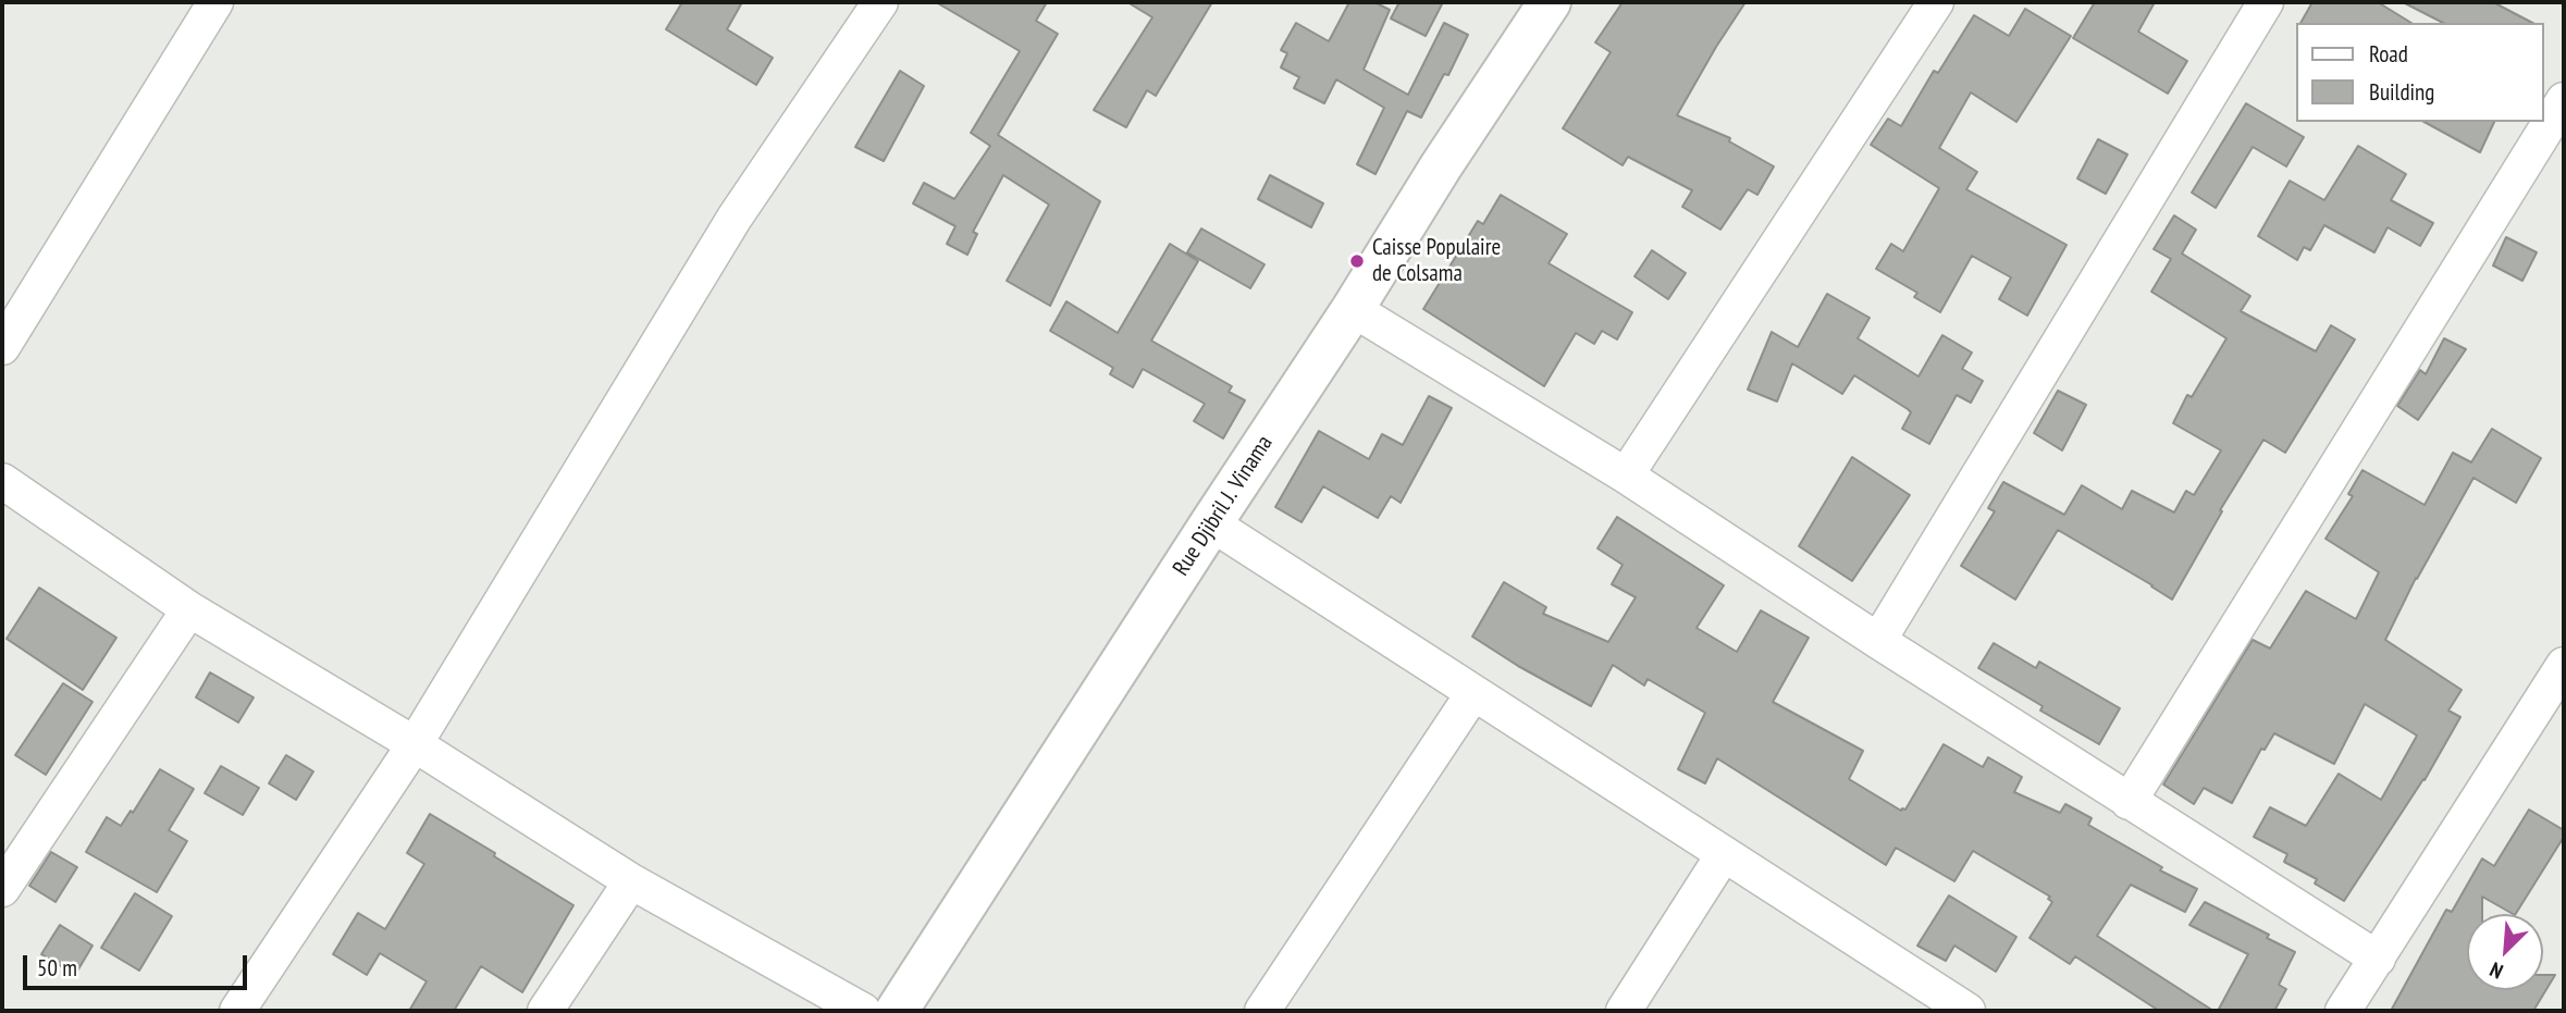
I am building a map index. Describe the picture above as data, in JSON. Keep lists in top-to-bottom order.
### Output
{
  "streets": {
    "street": ["Rue Djibril J. Vinama"]
  },
  "places": ["Caisse Populaire de Colsama"],
  "legend": ["Road", "Building"],
  "scale_bar": "50 m",
  "north": "bottom left"
}
